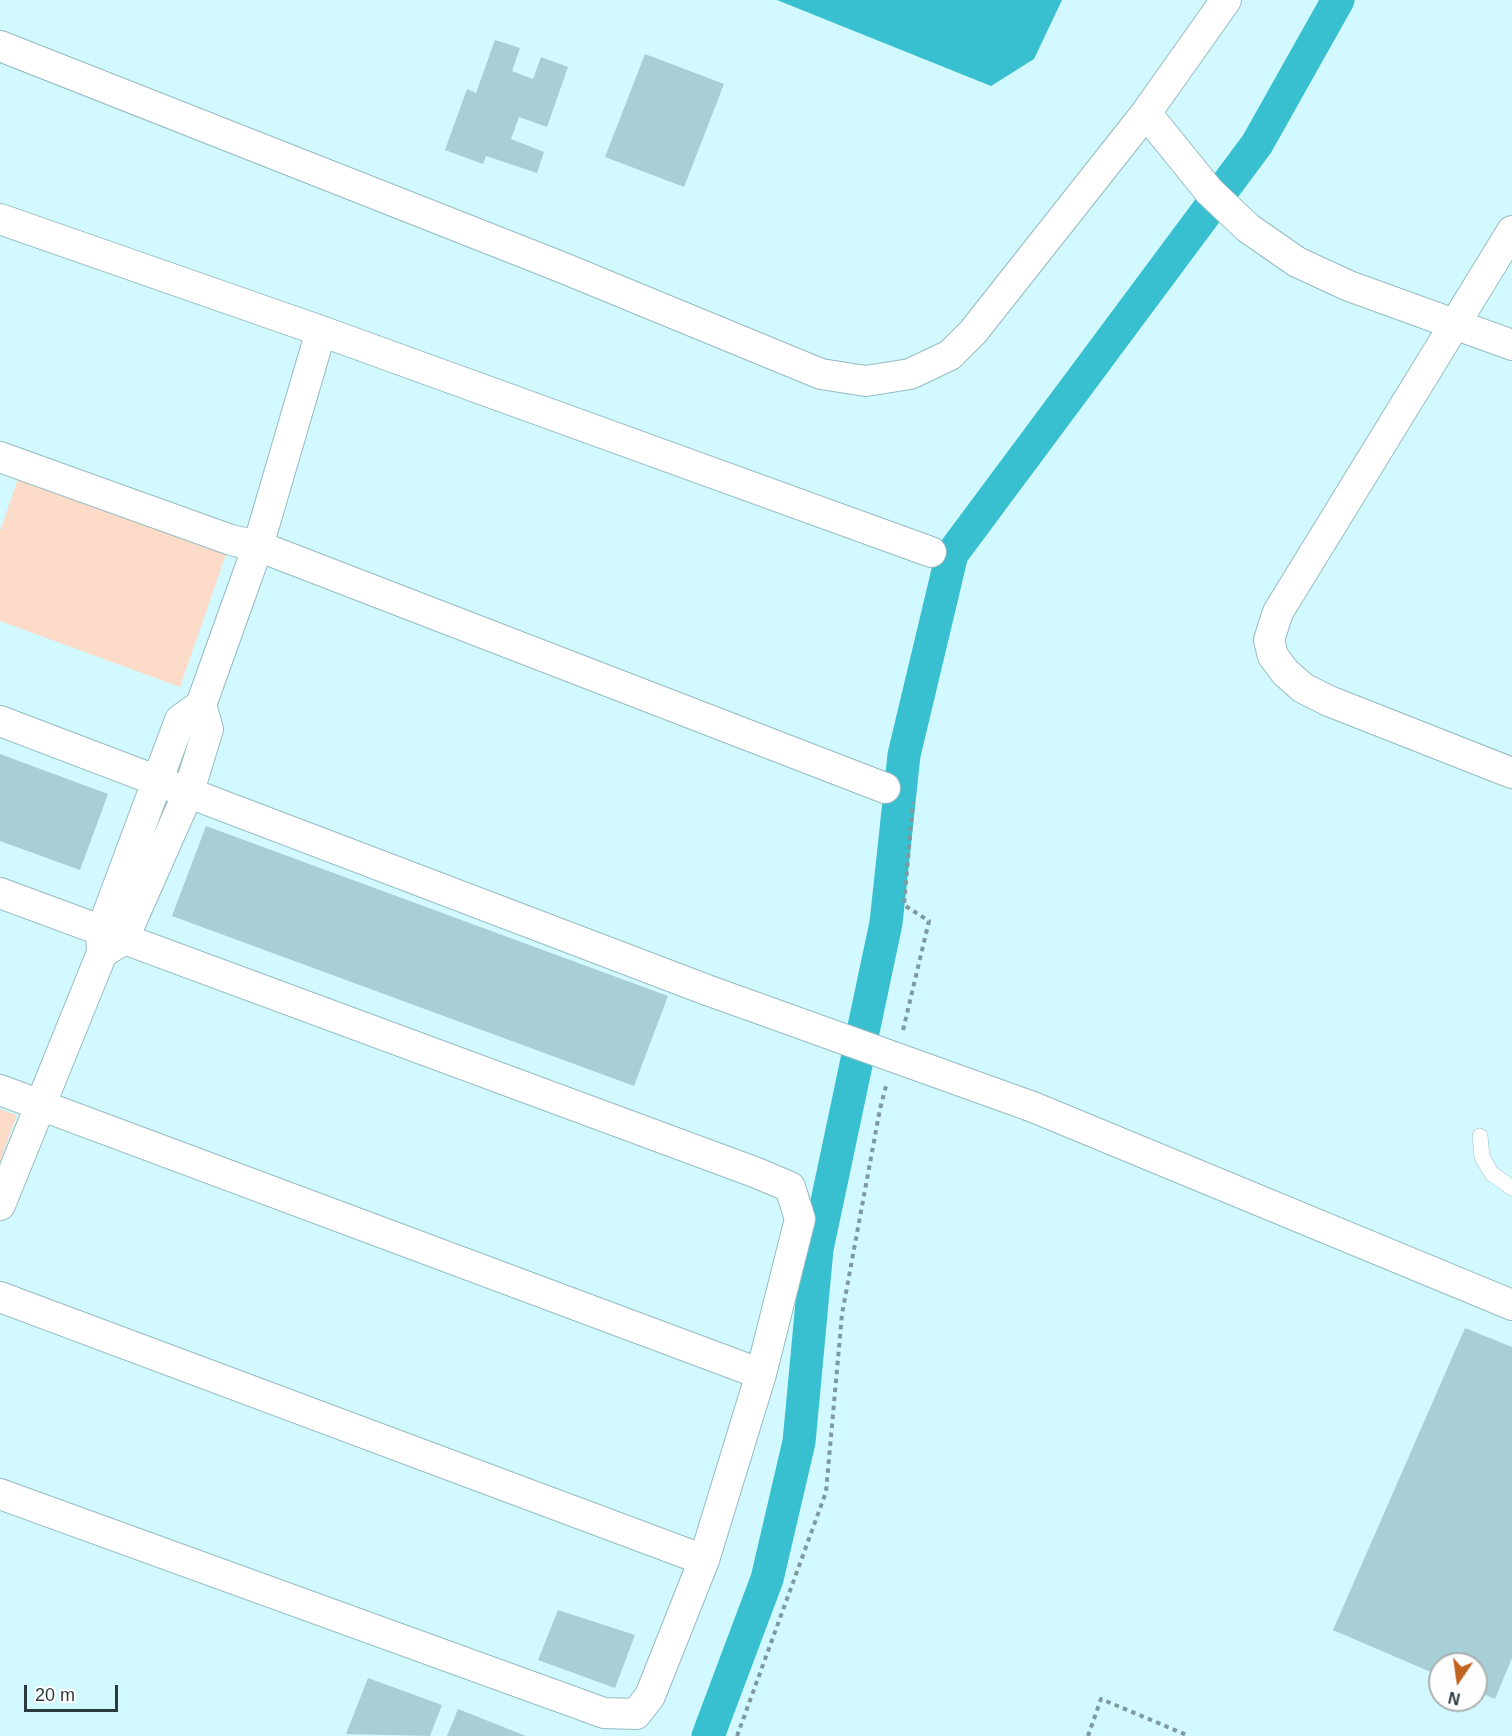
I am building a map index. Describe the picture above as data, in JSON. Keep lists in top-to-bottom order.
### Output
{
  "scale_bar": "20 m",
  "north": "bottom"
}
